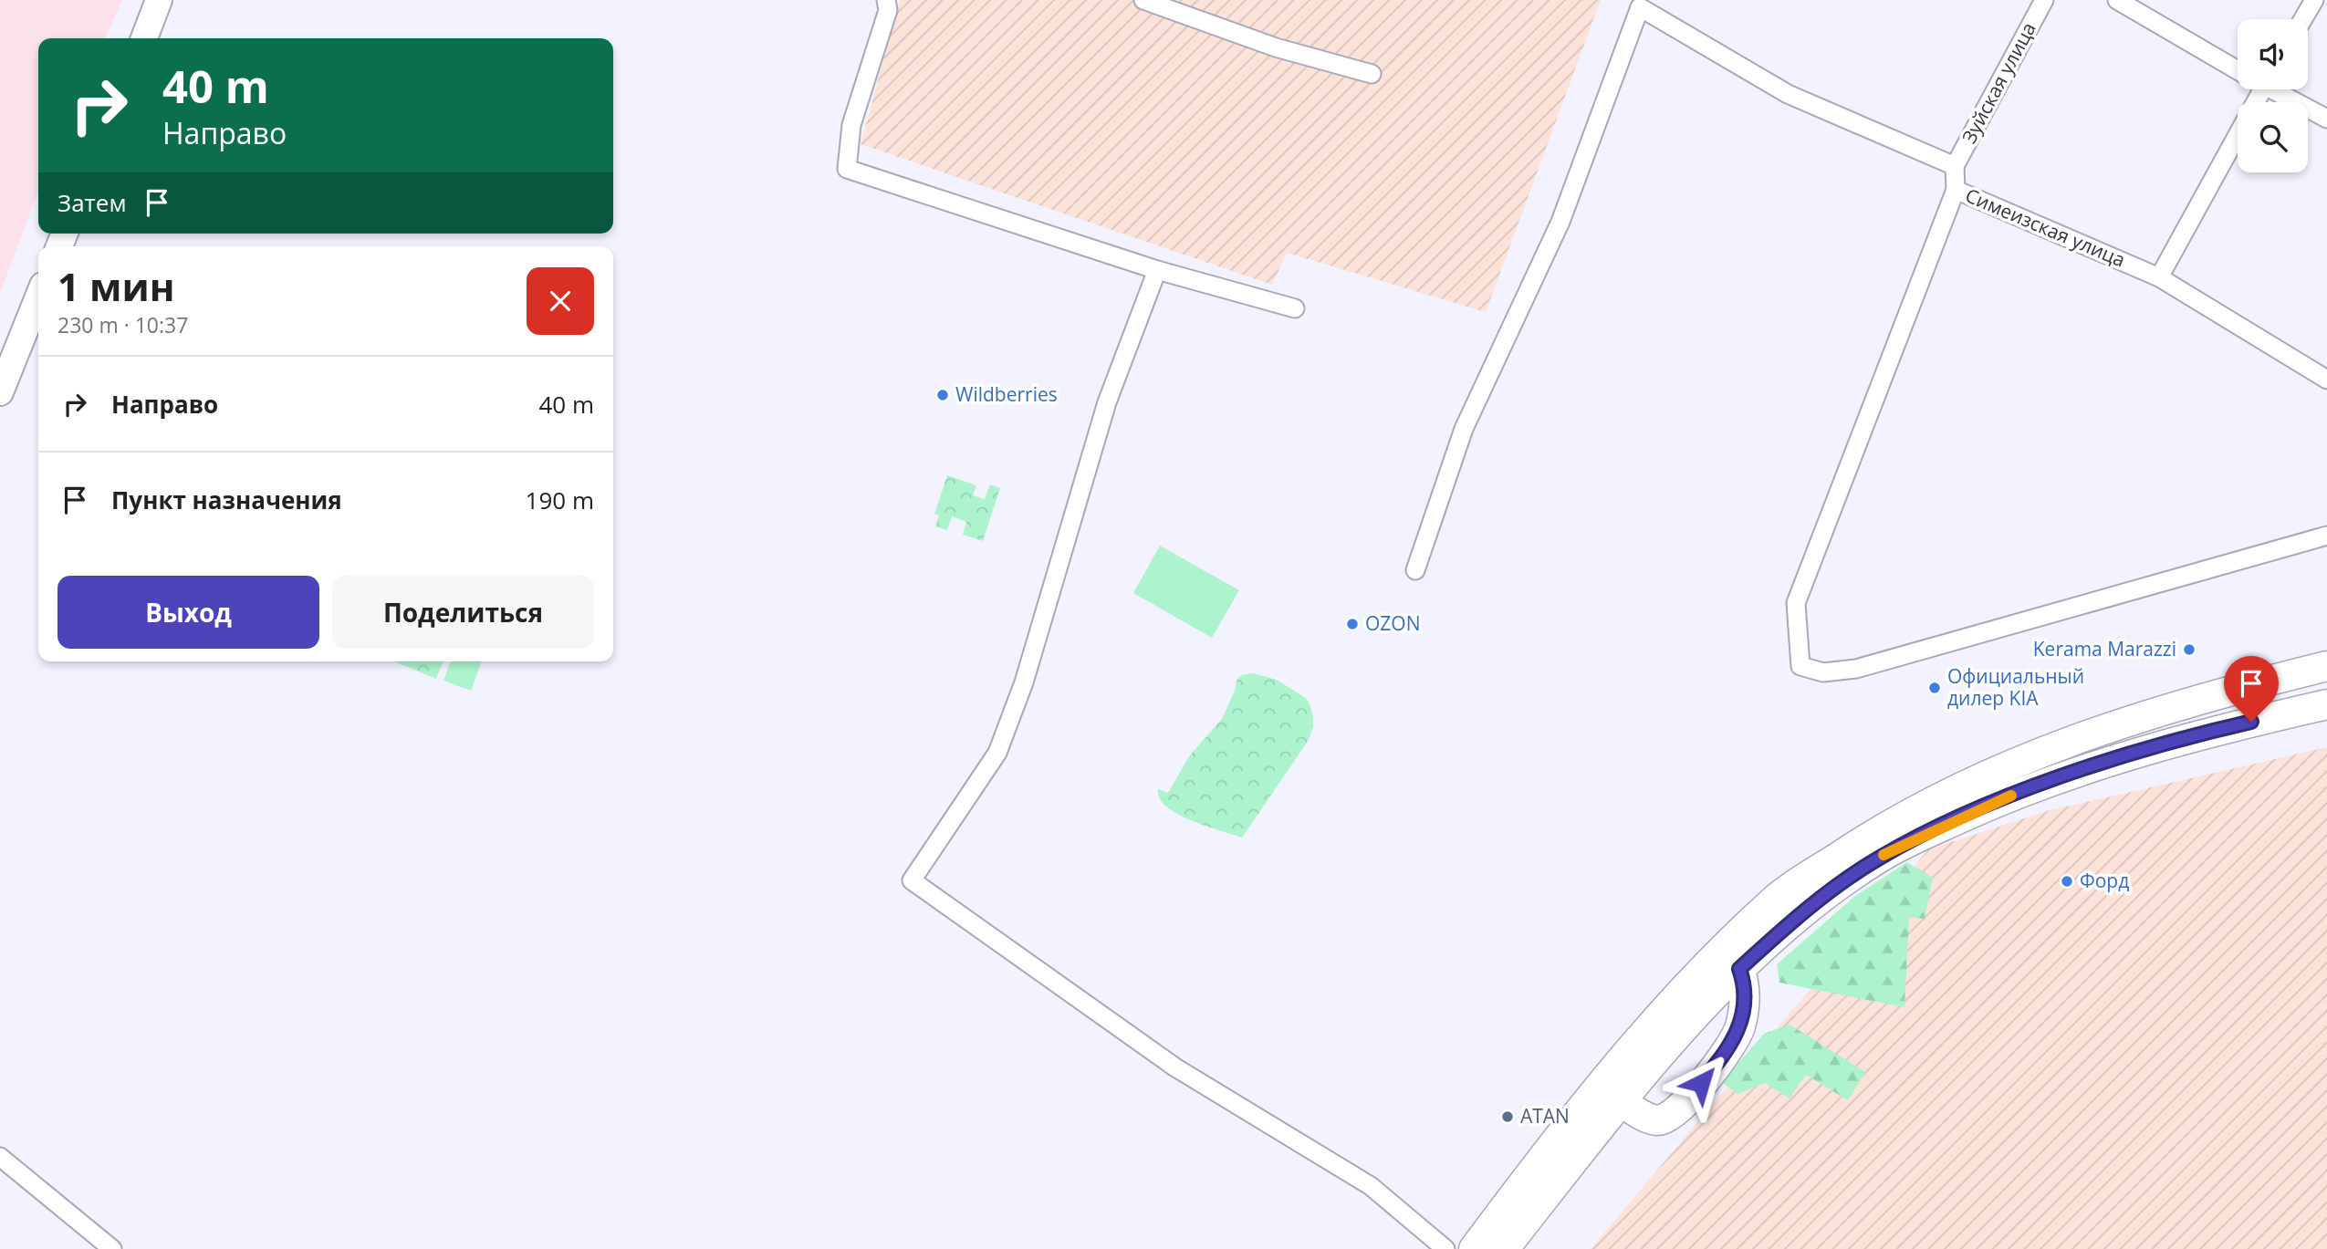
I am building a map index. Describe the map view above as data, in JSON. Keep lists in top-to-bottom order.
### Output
{
  "streets": {
    "street": ["Зуйская улица", "Симеизская улица"]
  },
  "crossings": [
    ["Зуйская улица", "Симеизская улица"]
  ],
  "places": [
    "Wildberries",
    "OZON",
    "Kerama Marazzi",
    "Официальный дилер KIA",
    "Форд",
    "ATAN"
  ],
  "page": {
    "turn": ["40 m", "Направо"],
    "then": "Затем",
    "heading": ["1 мин", "230 m · 10:37"],
    "list": [
      {
        "name": "Направо",
        "value": "40 m"
      },
      {
        "name": "Пункт назначения",
        "value": "190 m"
      }
    ],
    "buttons": ["Выход", "Поделиться"]
  }
}
